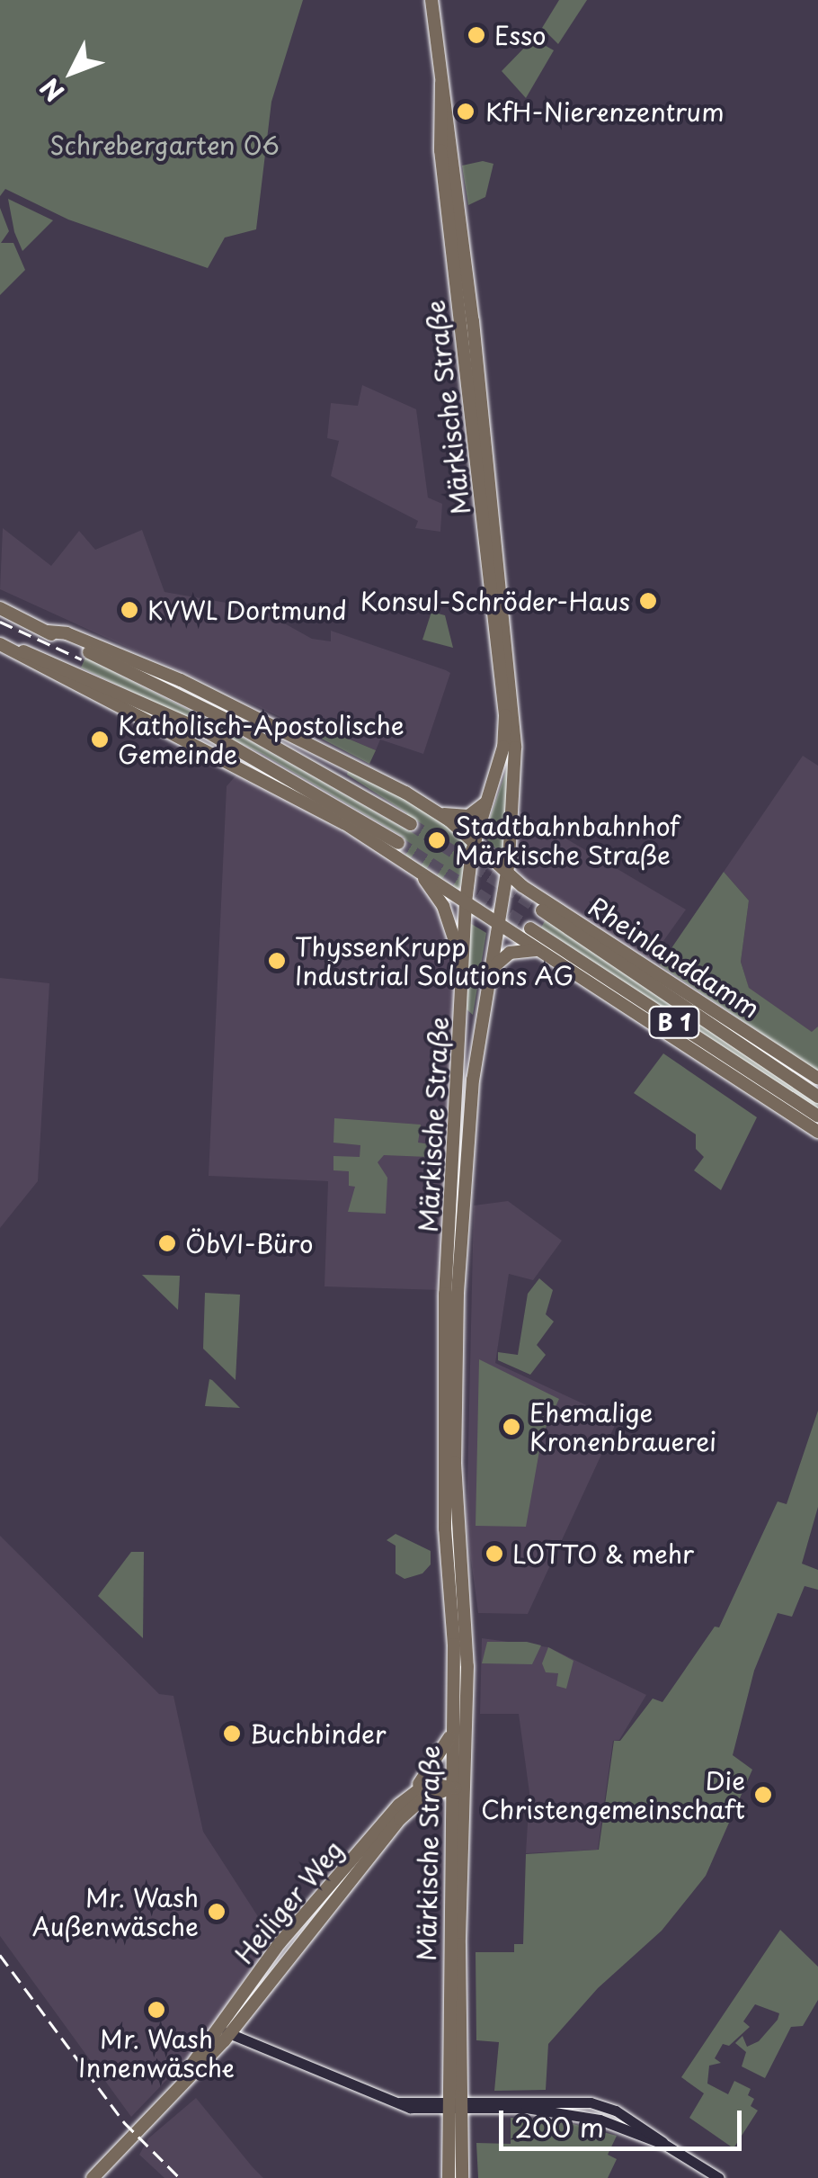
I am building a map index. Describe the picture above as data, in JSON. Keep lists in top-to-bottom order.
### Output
{
  "streets": {
    "main road": [
      "Märkische Straße",
      "Rheinlanddamm",
      "B 1",
      "Heiliger Weg"
    ]
  },
  "crossings": [
    ["Märkische Straße", "Rheinlanddamm"],
    ["Märkische Straße", "Heiliger Weg"]
  ],
  "parks": ["Schrebergarten 06"],
  "places": [
    "Esso",
    "KfH-Nierenzentrum",
    "Konsul-Schröder-Haus",
    "KVWL Dortmund",
    "Katholisch-Apostolische Gemeinde",
    "Stadtbahnbahnhof Märkische Straße",
    "ThyssenKrupp Industrial Solutions AG",
    "ÖbVI-Büro",
    "Ehemalige Kronenbrauerei",
    "LOTTO & mehr",
    "Buchbinder",
    "Die Christengemeinschaft",
    "Mr. Wash Außenwäsche",
    "Mr. Wash Innenwäsche"
  ],
  "scale_bar": "200 m",
  "north": "bottom left"
}
